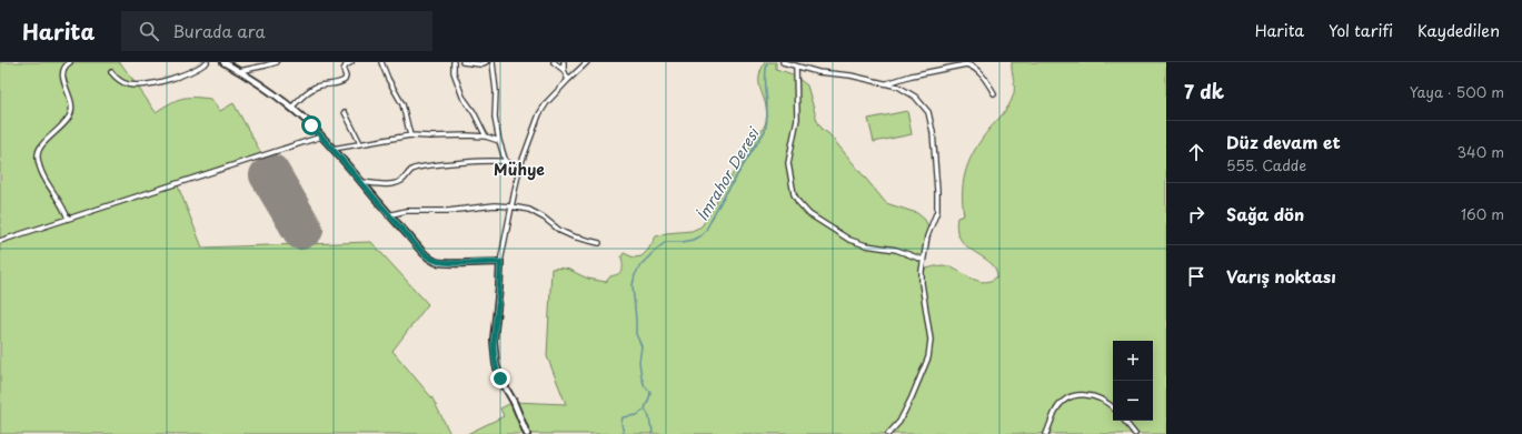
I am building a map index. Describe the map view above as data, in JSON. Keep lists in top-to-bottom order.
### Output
{
  "districts": ["Mühye"],
  "water": ["İmrahor Deresi"],
  "page": {
    "header": "Harita",
    "search": "Burada ara",
    "nav": ["Harita", "Yol tarifi", "Kaydedilen"],
    "heading": ["7 dk", "Yaya · 500 m"],
    "list": [
      ["Düz devam et", "555. Cadde", "340 m"],
      ["Sağa dön", "160 m"],
      "Varış noktası"
    ],
    "map_buttons": ["+", "−"]
  }
}
